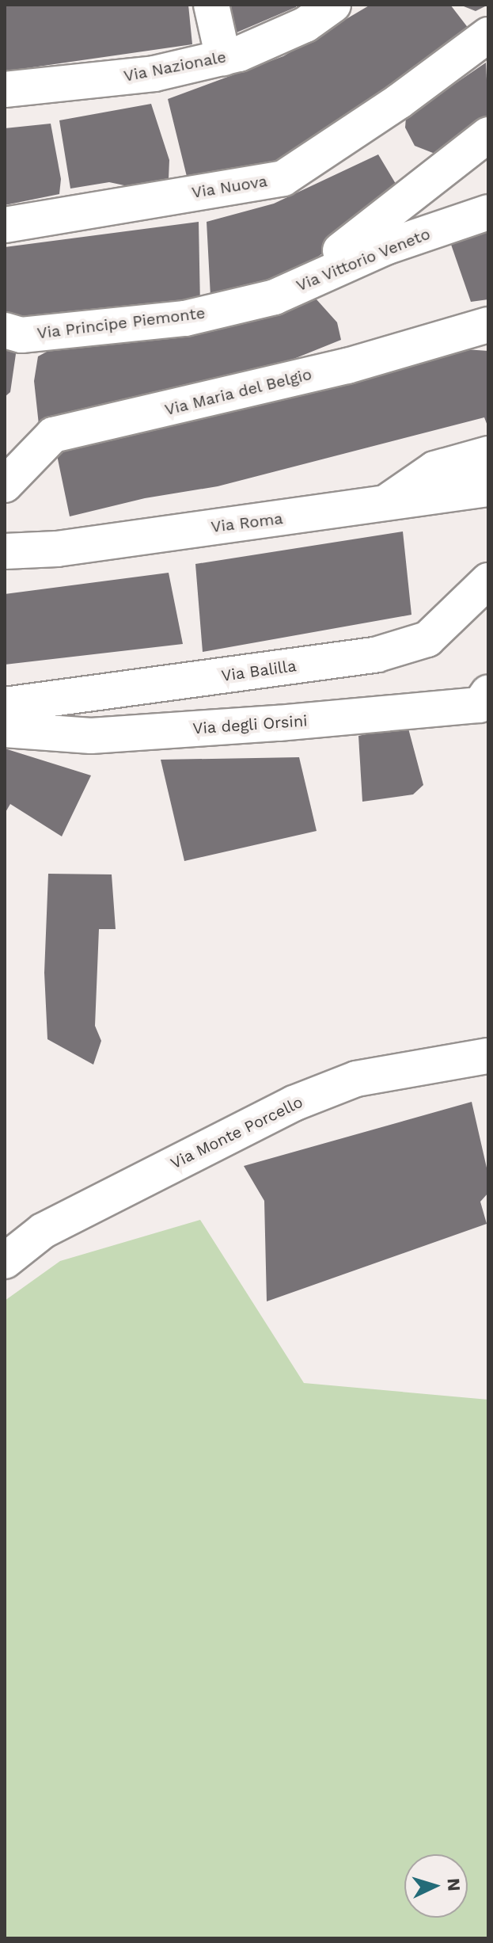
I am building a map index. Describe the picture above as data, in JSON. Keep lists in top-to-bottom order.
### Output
{
  "streets": {
    "street": [
      "Via Nazionale",
      "Via Nuova",
      "Via Vittorio Veneto",
      "Via Principe Piemonte",
      "Via Maria del Belgio",
      "Via Roma",
      "Via Balilla",
      "Via degli Orsini",
      "Via Monte Porcello"
    ]
  },
  "crossings": [
    ["Via Vittorio Veneto", "Via Principe Piemonte"]
  ],
  "north": "right"
}
